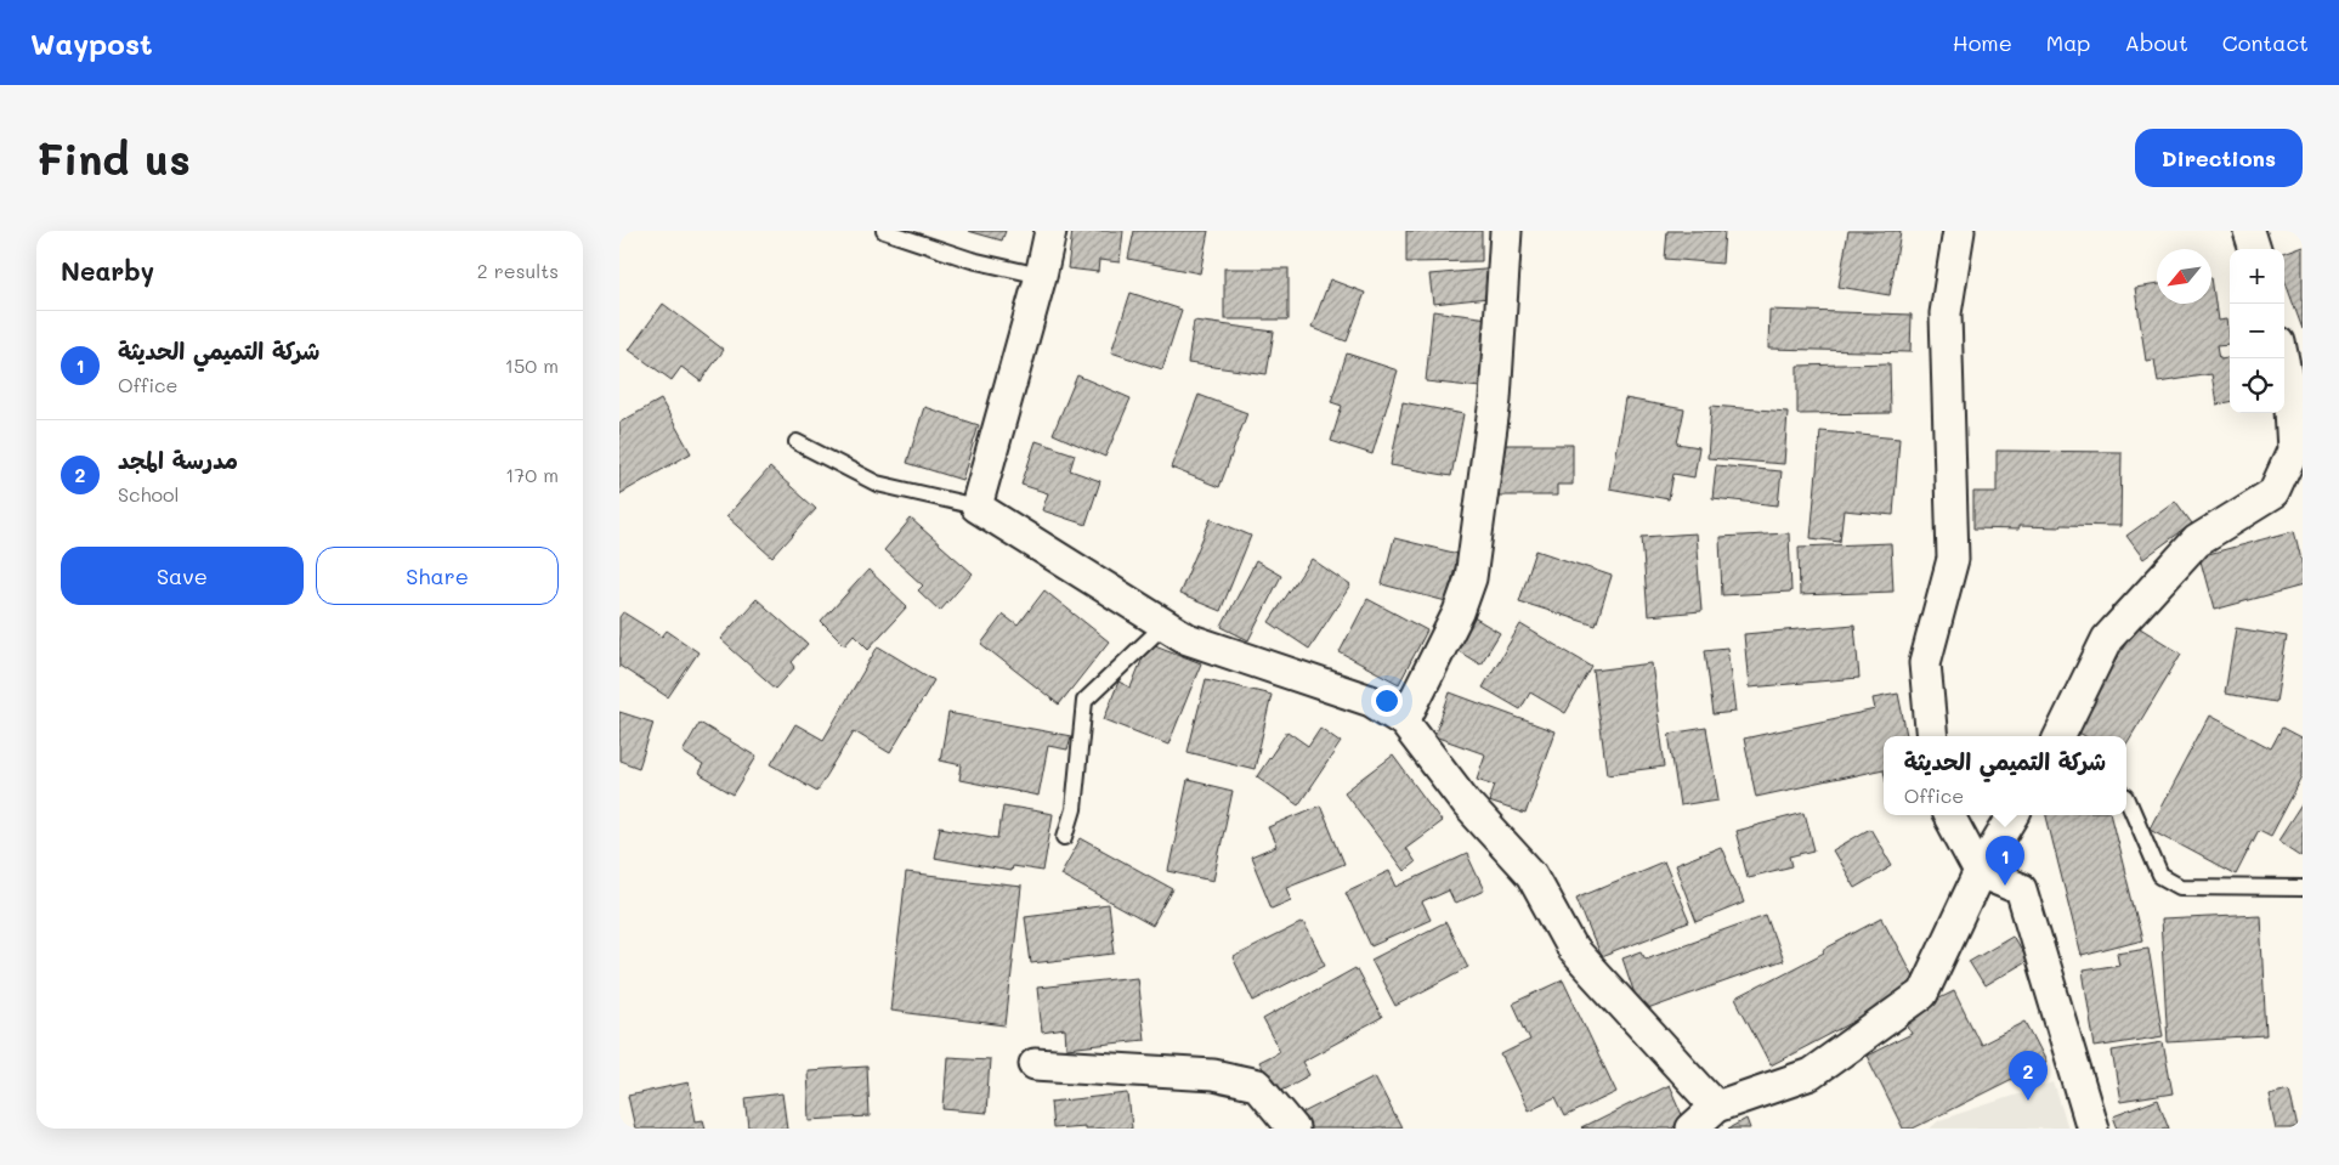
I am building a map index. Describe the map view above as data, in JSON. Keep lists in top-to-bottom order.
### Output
{
  "north": "bottom left",
  "page": {
    "header": "Waypost",
    "nav": [
      "Home",
      "Map",
      "About",
      "Contact"
    ],
    "buttons": [
      "Directions",
      ["Save", "Share"]
    ],
    "title": "Find us",
    "heading": ["Nearby", "2 results"],
    "map_buttons": ["+", "−"],
    "list": [
      {
        "mark": "1",
        "name": "شركة التميمي الحديثة",
        "note": "Office",
        "value": "150 m"
      },
      {
        "mark": "2",
        "name": "مدرسة المجد",
        "note": "School",
        "value": "170 m"
      }
    ],
    "popup": ["شركة التميمي الحديثة", "Office"],
    "pins": ["1", "2"]
  }
}
